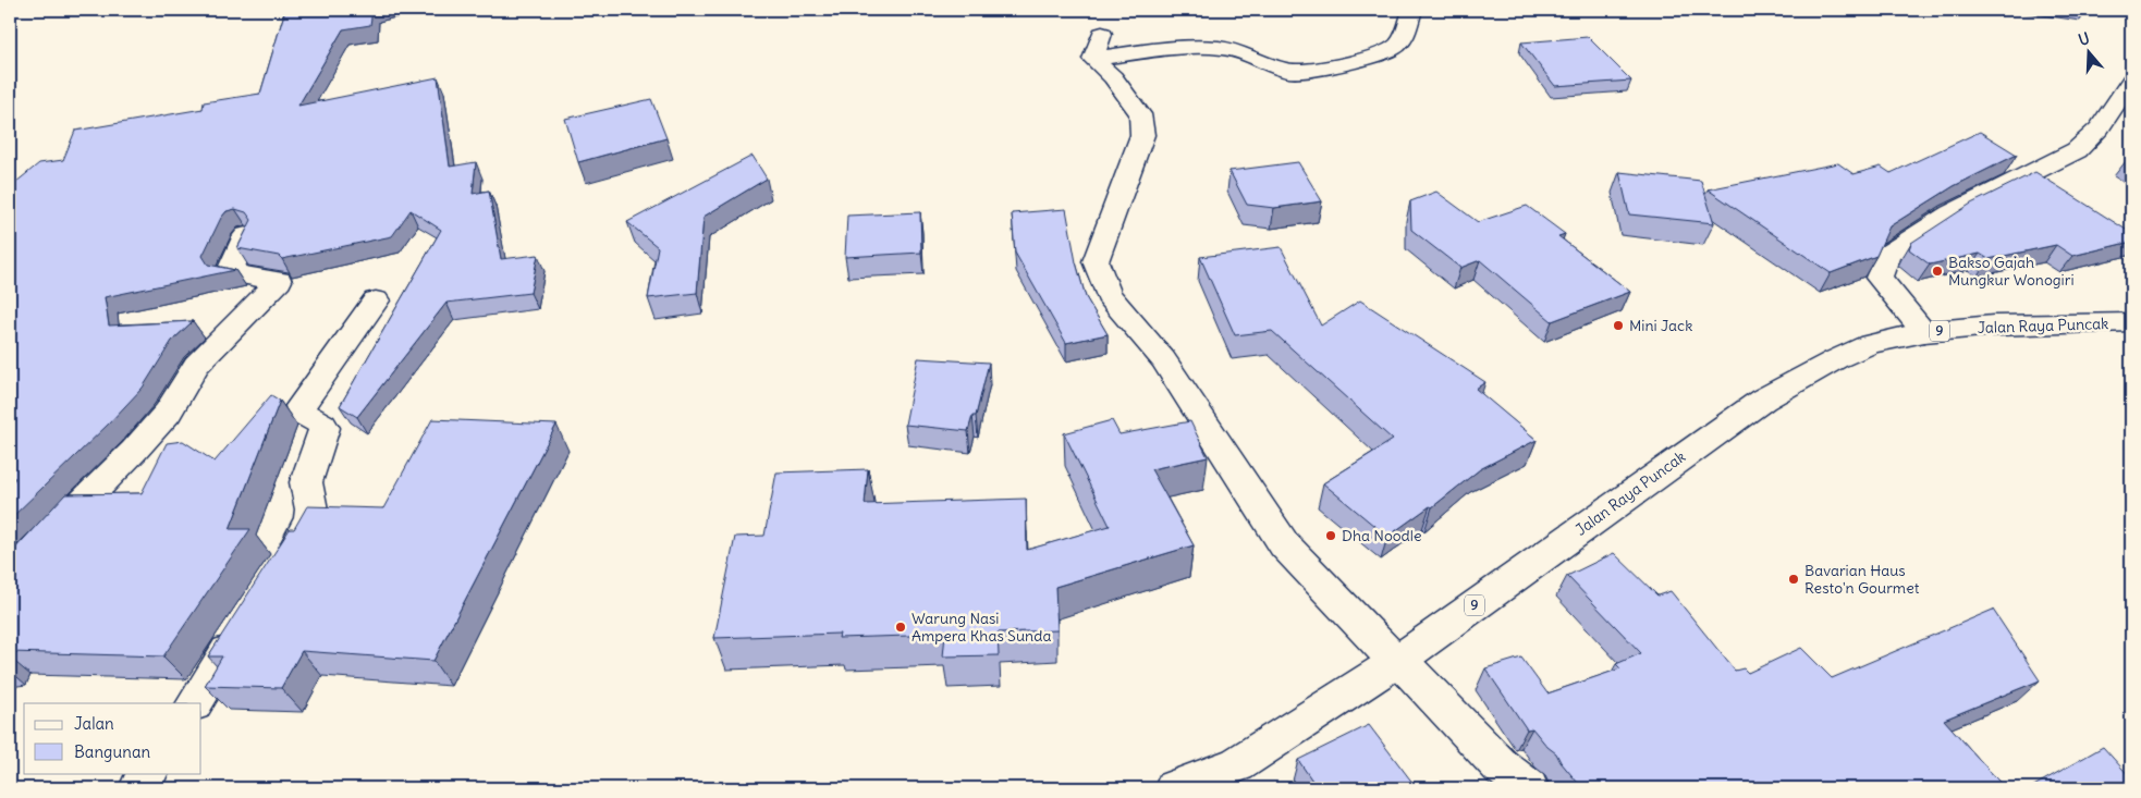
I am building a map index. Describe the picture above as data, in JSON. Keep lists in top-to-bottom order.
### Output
{
  "streets": {
    "main road": ["Jalan Raya Puncak", "9"]
  },
  "places": [
    "Bakso Gajah Mungkur Wonogiri",
    "Mini Jack",
    "Dha Noodle",
    "Bavarian Haus Resto'n Gourmet",
    "Warung Nasi Ampera Khas Sunda"
  ],
  "legend": ["Jalan", "Bangunan"],
  "north": "top"
}
